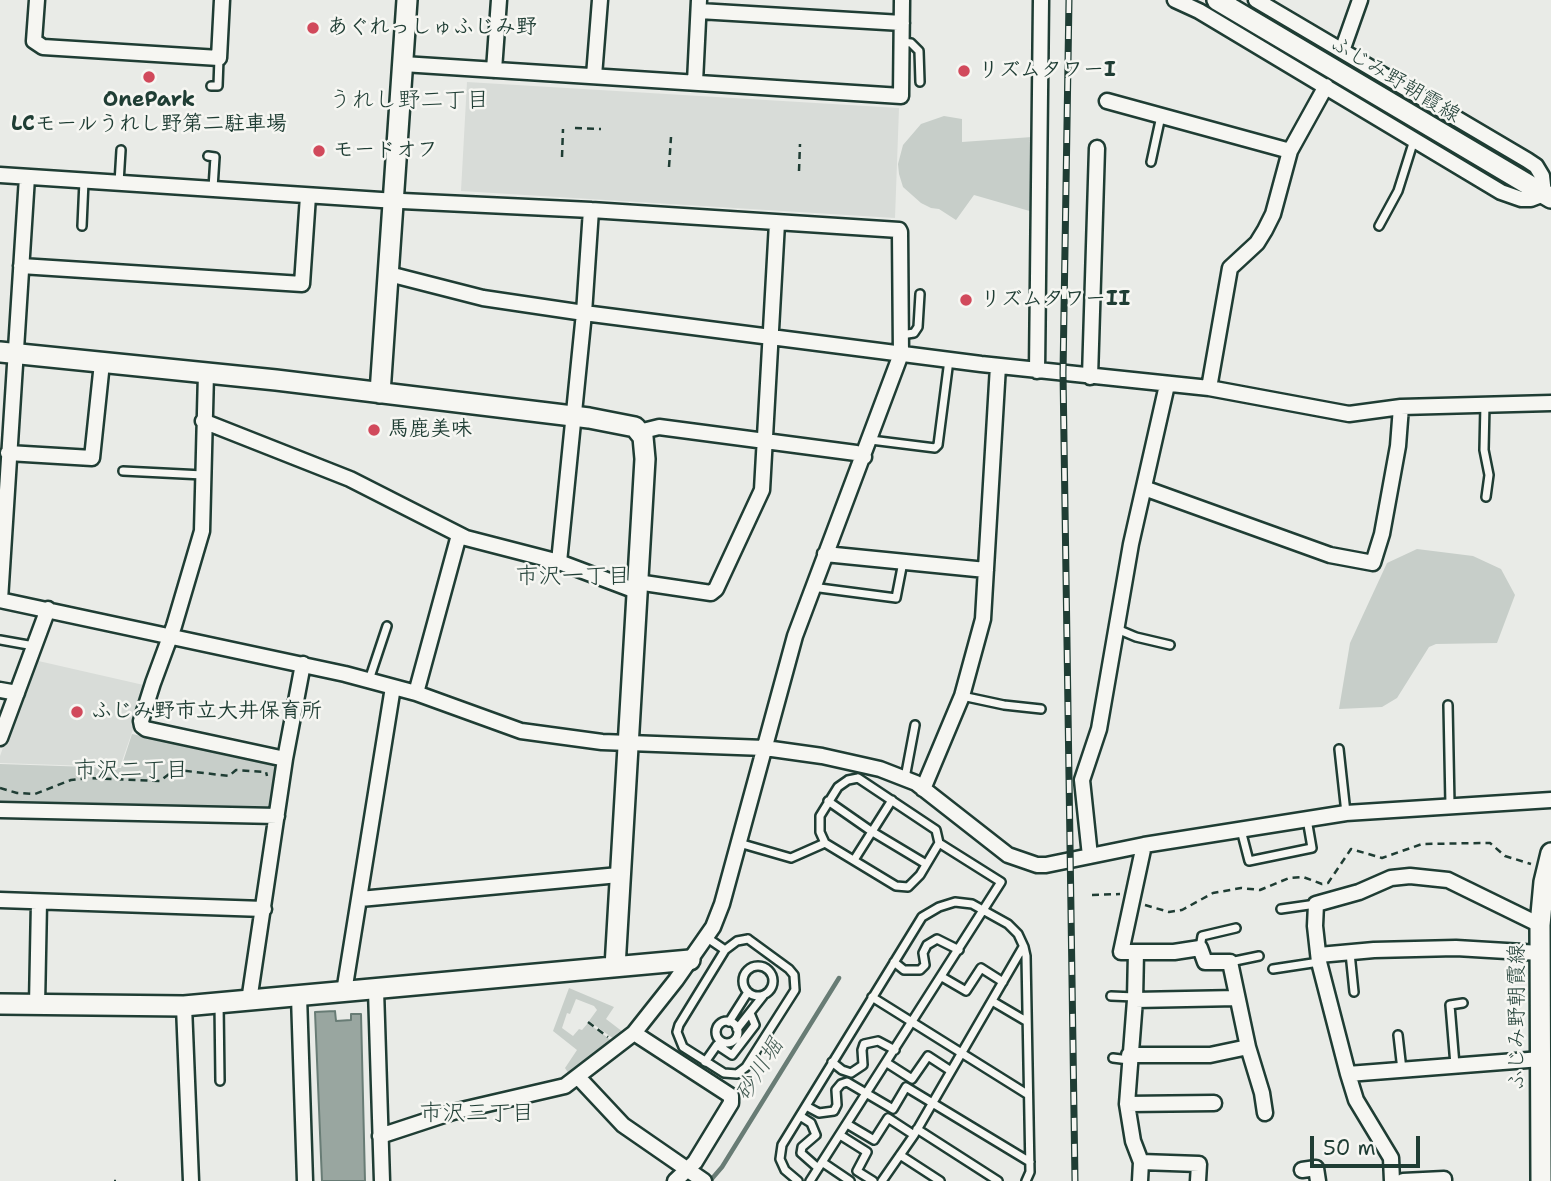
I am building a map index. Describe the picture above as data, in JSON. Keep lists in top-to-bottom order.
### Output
{
  "streets": {
    "street": ["ふじみ野朝霞線"]
  },
  "districts": [
    "うれし野二丁目",
    "市沢一丁目",
    "市沢二丁目",
    "市沢三丁目"
  ],
  "water": ["砂川堀"],
  "places": [
    "あぐれっしゅふじみ野",
    "リズムタワーI",
    "OnePark LCモールうれし野第二駐車場",
    "モードオフ",
    "リズムタワーII",
    "馬鹿美味",
    "ふじみ野市立大井保育所"
  ],
  "scale_bar": "50 m"
}
